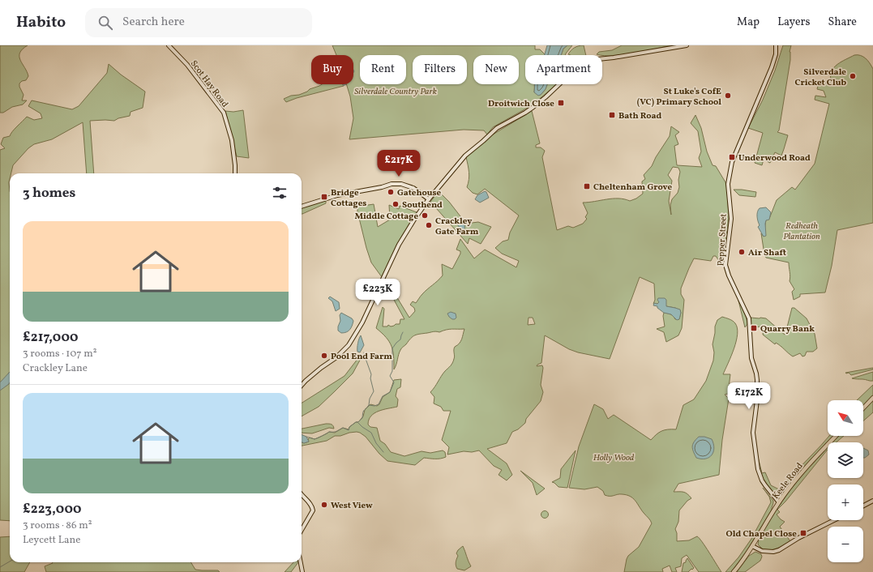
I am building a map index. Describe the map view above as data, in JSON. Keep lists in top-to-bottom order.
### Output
{
  "streets": {
    "main road": ["Keele Road"],
    "street": ["Scot Hay Road", "Pepper Street"]
  },
  "crossings": [
    ["Pepper Street", "Keele Road"]
  ],
  "parks": ["Silverdale Country Park", "Redheath Plantation", "Holly Wood"],
  "places": {
    "other": [
      "Silverdale Cricket Club",
      "St Luke's CofE (VC) Primary School",
      "Gatehouse",
      "Southend",
      "Middle Cottage",
      "Crackley Gate Farm",
      "Air Shaft",
      "Pool End Farm",
      "West View"
    ],
    "transit": [
      "Droitwich Close",
      "Bath Road",
      "Underwood Road",
      "Cheltenham Grove",
      "Bridge Cottages",
      "Quarry Bank",
      "Old Chapel Close"
    ]
  },
  "north": "top left",
  "page": {
    "header": "Habito",
    "search": "Search here",
    "nav": ["Map", "Layers", "Share"],
    "chip": [
      "Buy",
      "Rent",
      "Filters",
      "New",
      "Apartment"
    ],
    "price": ["£217K", "£223K", "£172K"],
    "heading": "3 homes",
    "list": [
      {
        "name": "£217,000",
        "note": "3 rooms · 107 m² · Crackley Lane"
      },
      {
        "name": "£223,000",
        "note": "3 rooms · 86 m² · Leycett Lane"
      }
    ],
    "map_buttons": ["+", "−"]
  }
}
